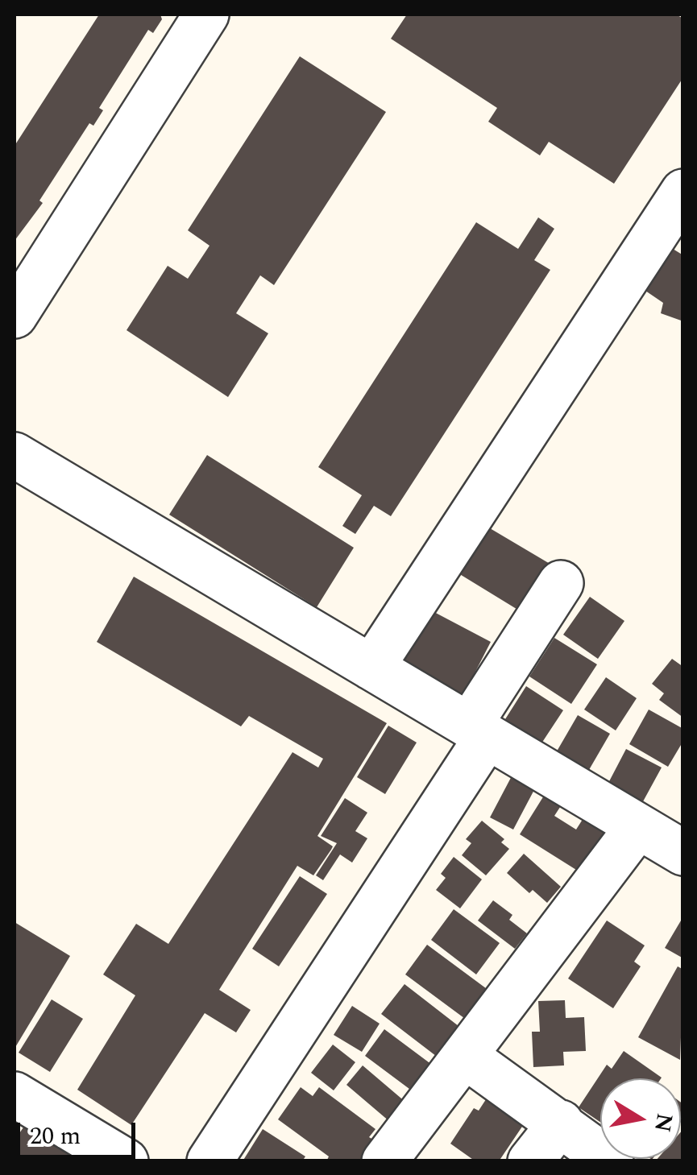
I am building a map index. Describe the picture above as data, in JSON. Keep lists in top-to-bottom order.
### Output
{
  "scale_bar": "20 m",
  "north": "right"
}
